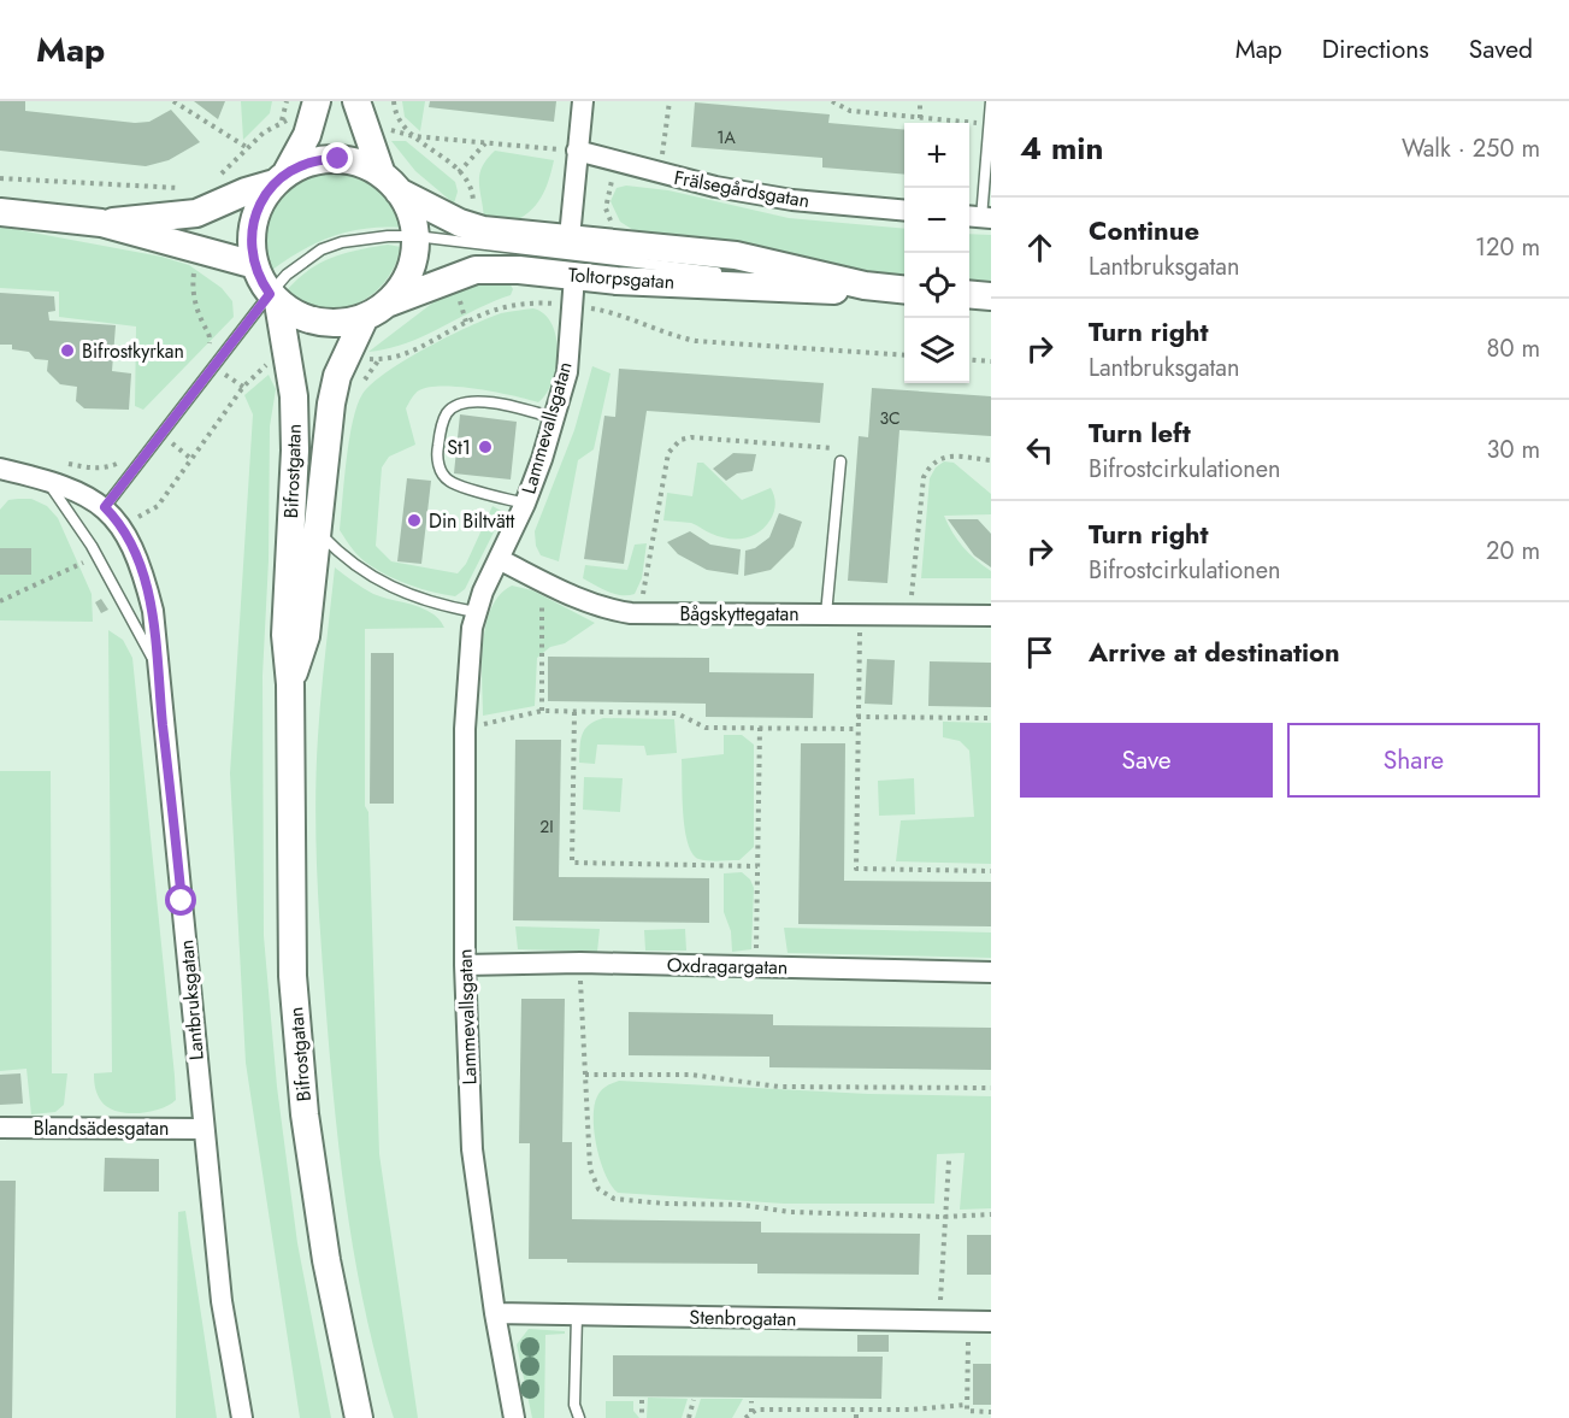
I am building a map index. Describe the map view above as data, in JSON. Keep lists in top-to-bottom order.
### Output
{
  "streets": {
    "main road": ["Toltorpsgatan", "Bifrostgatan"],
    "street": [
      "Frälsegårdsgatan",
      "Lammevallsgatan",
      "Bågskyttegatan",
      "Oxdragargatan",
      "Lantbruksgatan",
      "Blandsädesgatan",
      "Stenbrogatan"
    ]
  },
  "crossings": [
    ["Toltorpsgatan", "Lammevallsgatan"],
    ["Toltorpsgatan", "Bifrostgatan"],
    ["Lammevallsgatan", "Bågskyttegatan"],
    ["Lammevallsgatan", "Oxdragargatan"],
    ["Lammevallsgatan", "Stenbrogatan"],
    ["Lantbruksgatan", "Blandsädesgatan"]
  ],
  "places": ["Bifrostkyrkan", "St1", "Din Biltvätt"],
  "house_numbers": ["1A", "3C", "2I"],
  "page": {
    "header": "Map",
    "nav": ["Map", "Directions", "Saved"],
    "heading": ["4 min", "Walk · 250 m"],
    "map_buttons": ["+", "−"],
    "list": [
      ["Continue", "Lantbruksgatan", "120 m"],
      ["Turn right", "Lantbruksgatan", "80 m"],
      ["Turn left", "Bifrostcirkulationen", "30 m"],
      ["Turn right", "Bifrostcirkulationen", "20 m"],
      "Arrive at destination"
    ],
    "buttons": ["Save", "Share"]
  }
}
